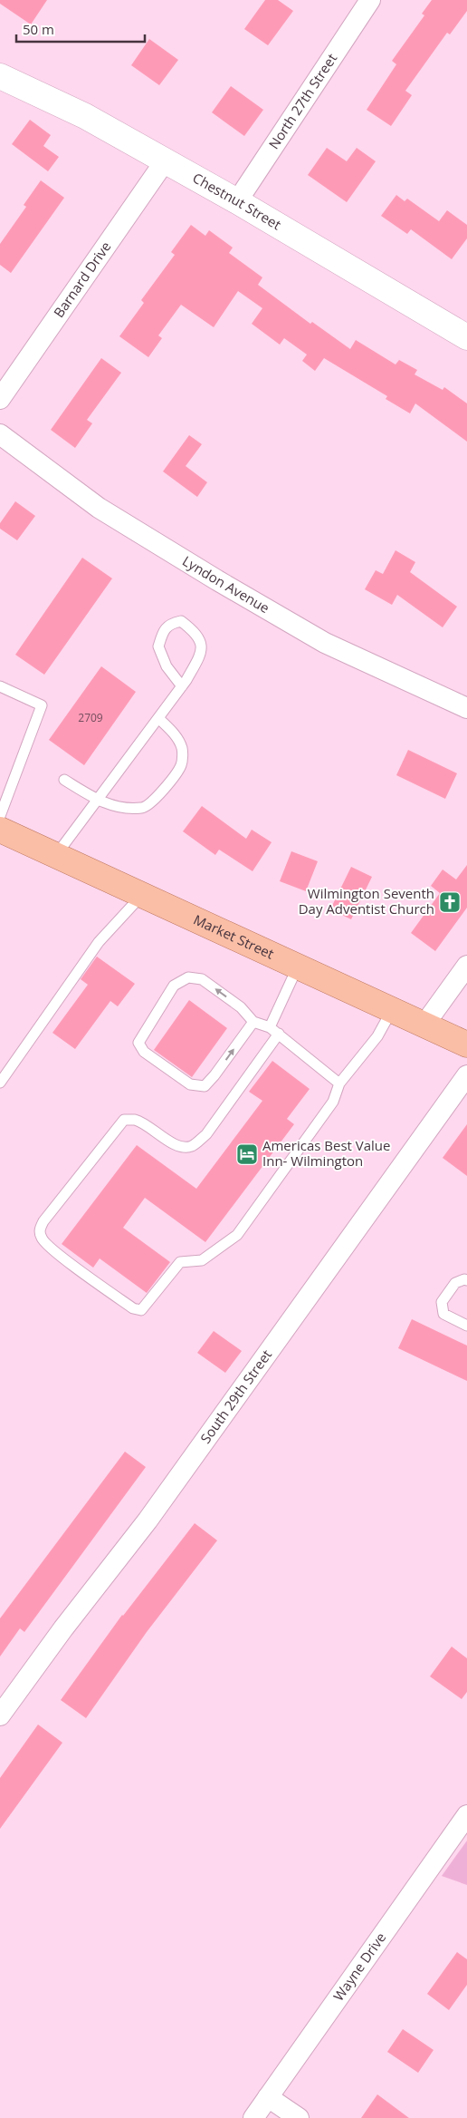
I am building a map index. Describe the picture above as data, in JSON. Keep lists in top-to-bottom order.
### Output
{
  "streets": {
    "main road": ["Market Street"],
    "street": [
      "North 27th Street",
      "Chestnut Street",
      "Barnard Drive",
      "Lyndon Avenue",
      "South 29th Street",
      "Wayne Drive"
    ]
  },
  "crossings": [
    ["North 27th Street", "Chestnut Street"],
    ["Chestnut Street", "Barnard Drive"]
  ],
  "places": {
    "church": ["Wilmington Seventh Day Adventist Church"],
    "hotel": ["Americas Best Value Inn- Wilmington"]
  },
  "house_numbers": ["2709"],
  "scale_bar": "50 m"
}
